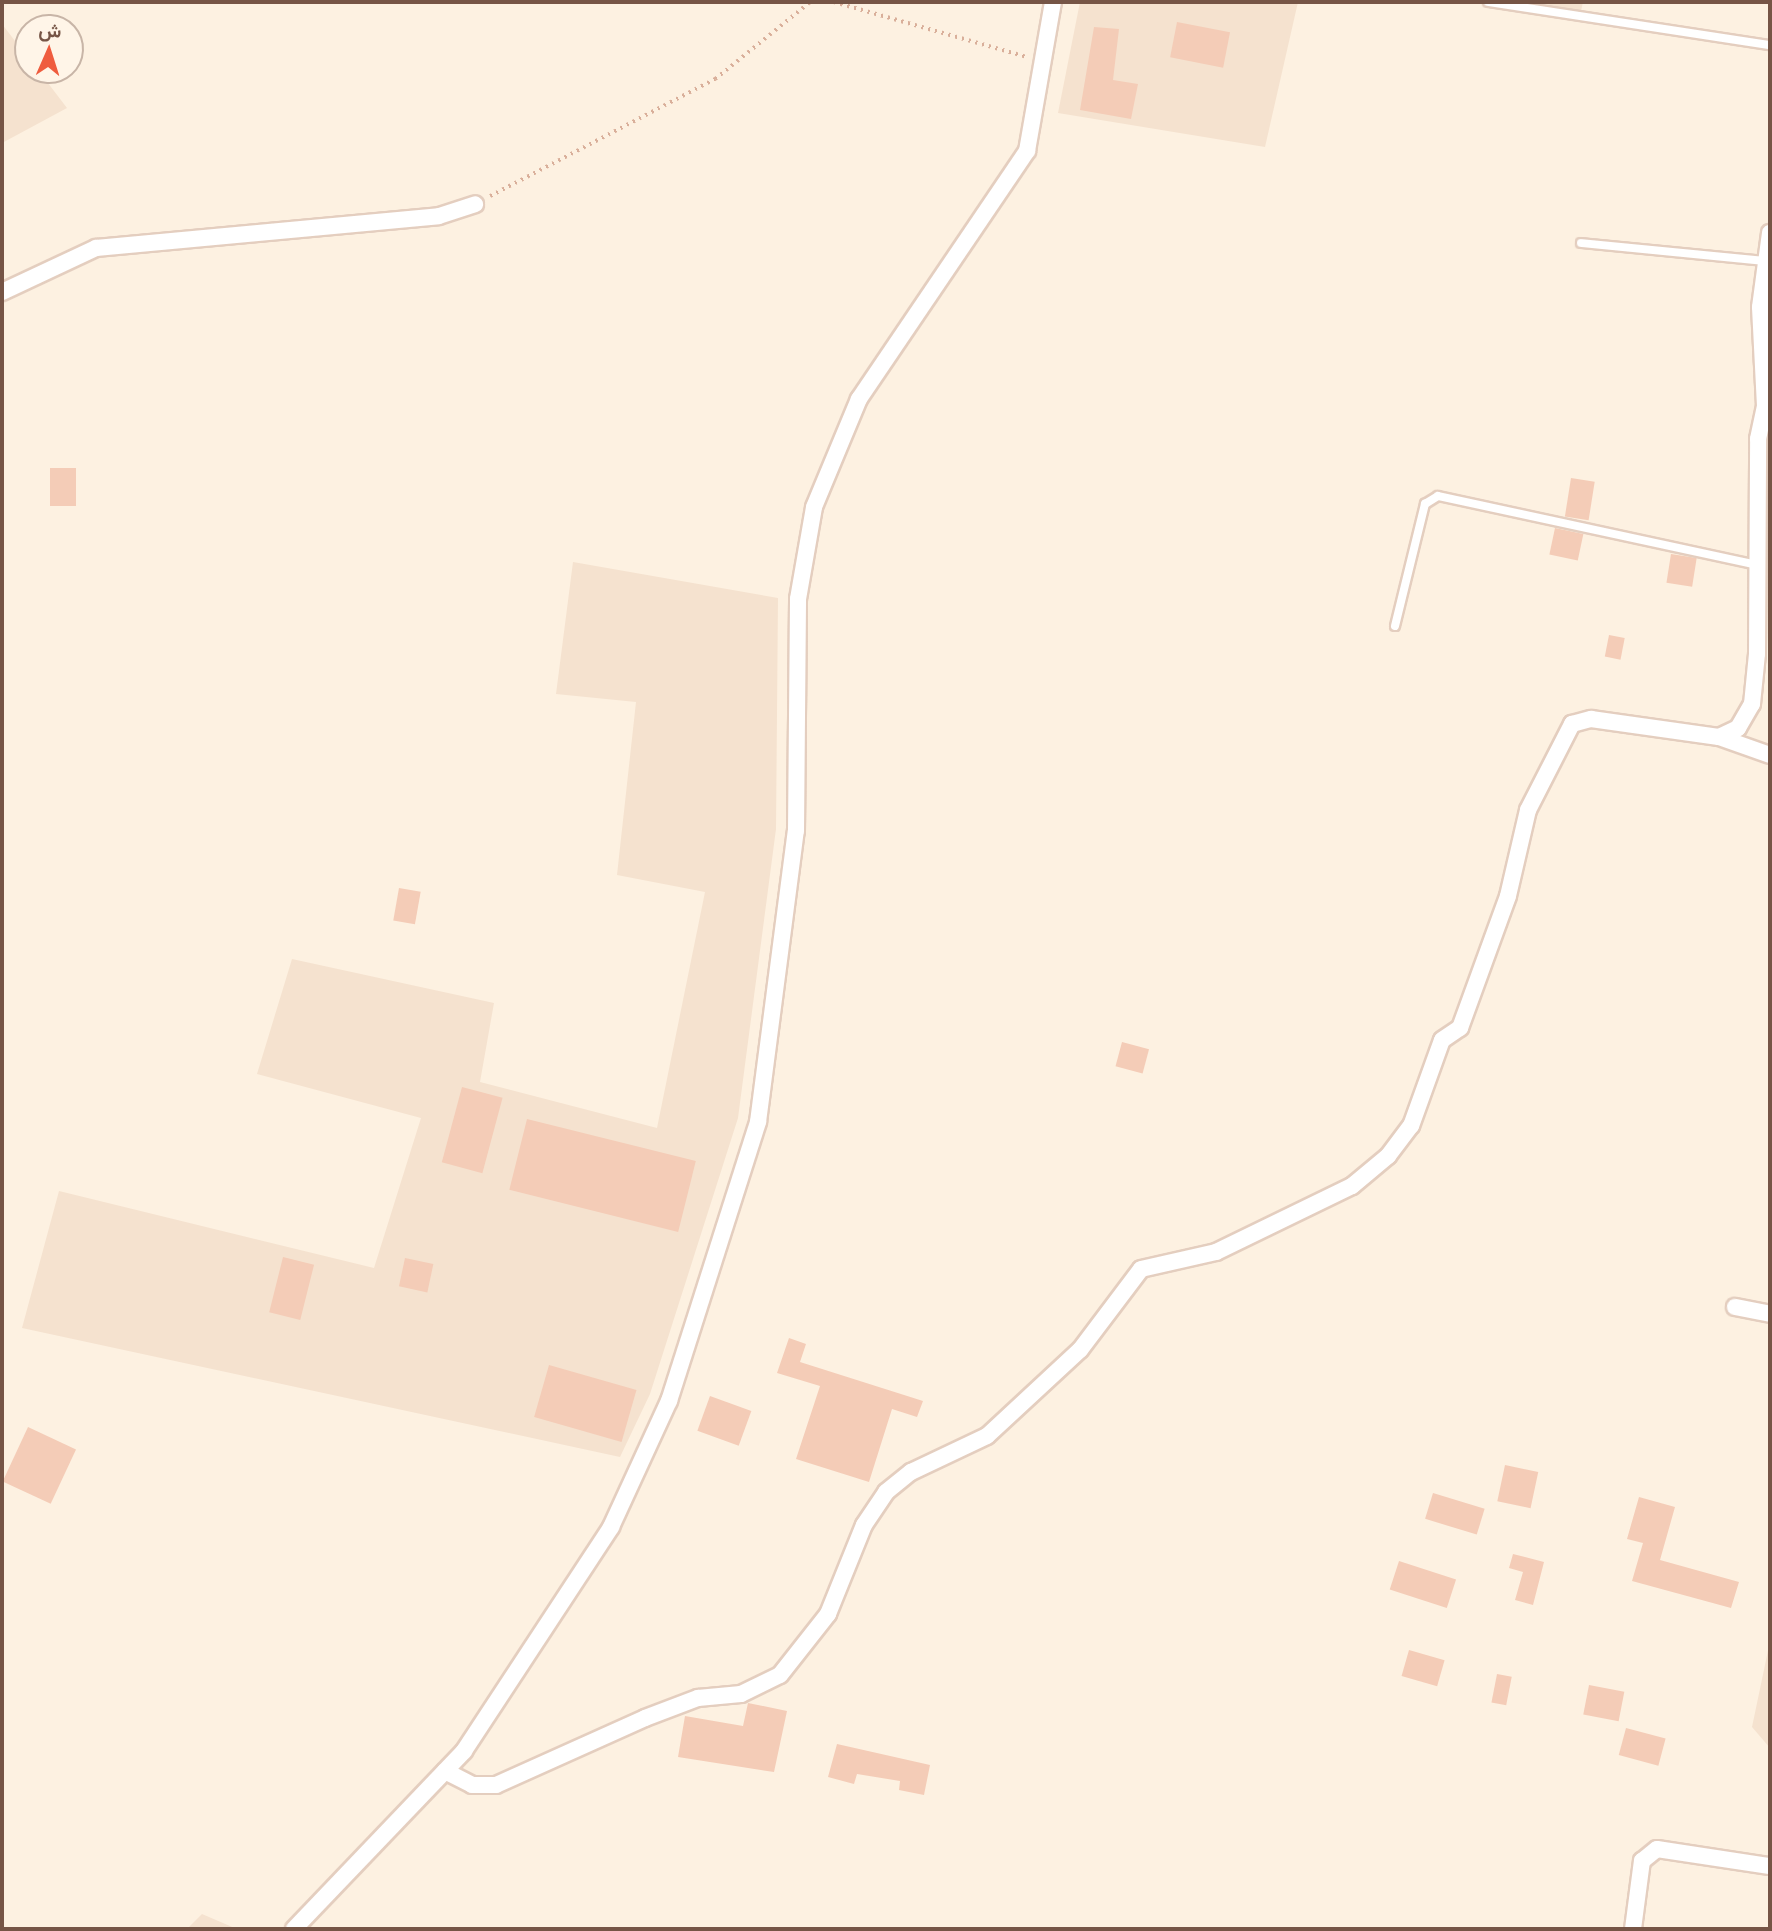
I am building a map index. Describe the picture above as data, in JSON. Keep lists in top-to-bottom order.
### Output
{
  "north": "top"
}
